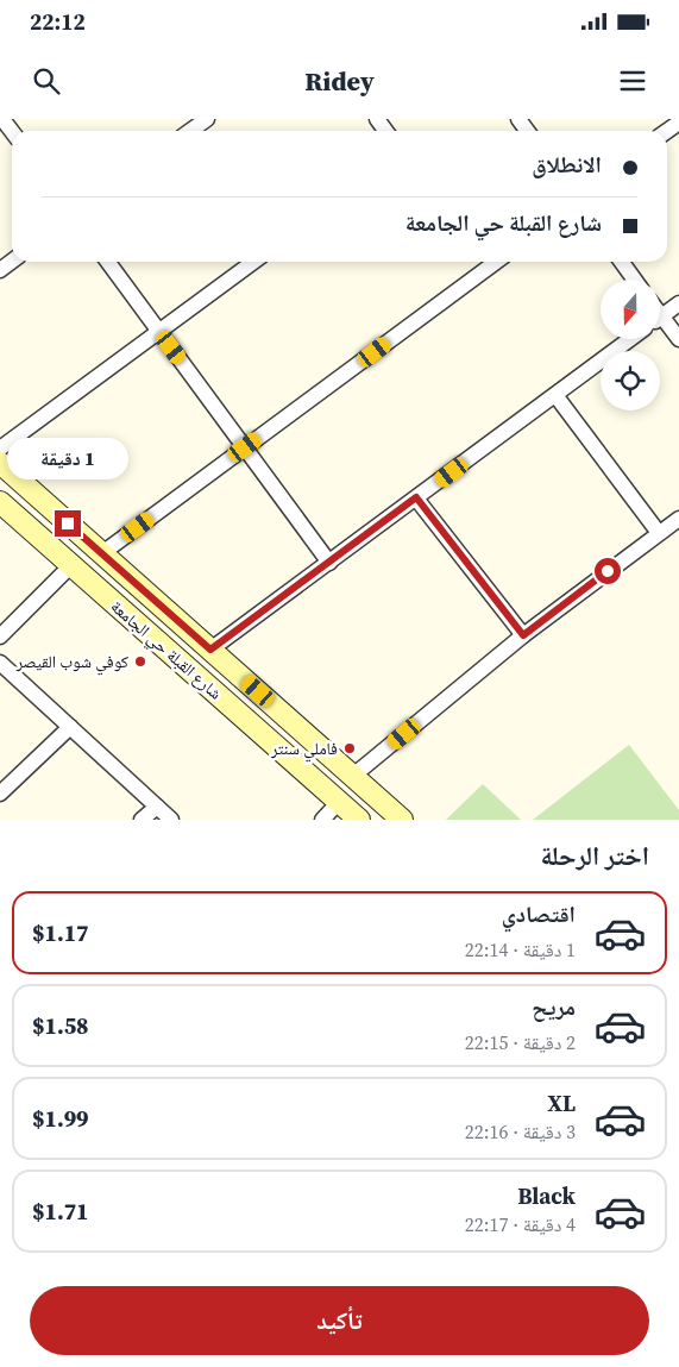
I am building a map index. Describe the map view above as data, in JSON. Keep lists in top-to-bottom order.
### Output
{
  "streets": {
    "main road": ["شارع القبلة حي الجامعة"]
  },
  "places": ["كوفي شوب القيصر", "فاملي سنتر"],
  "north": "bottom",
  "page": {
    "status": "22:12",
    "header": "Ridey",
    "banner": ["الانطلاق", "شارع القبلة حي الجامعة"],
    "bubble": "1 دقيقة",
    "heading": "اختر الرحلة",
    "list": [
      {
        "name": "اقتصادي",
        "note": "1 دقيقة · 22:14",
        "value": "$1.17"
      },
      {
        "name": "مريح",
        "note": "2 دقيقة · 22:15",
        "value": "$1.58"
      },
      {
        "name": "XL",
        "note": "3 دقيقة · 22:16",
        "value": "$1.99"
      },
      {
        "name": "Black",
        "note": "4 دقيقة · 22:17",
        "value": "$1.71"
      }
    ],
    "buttons": "تأكيد"
  }
}
